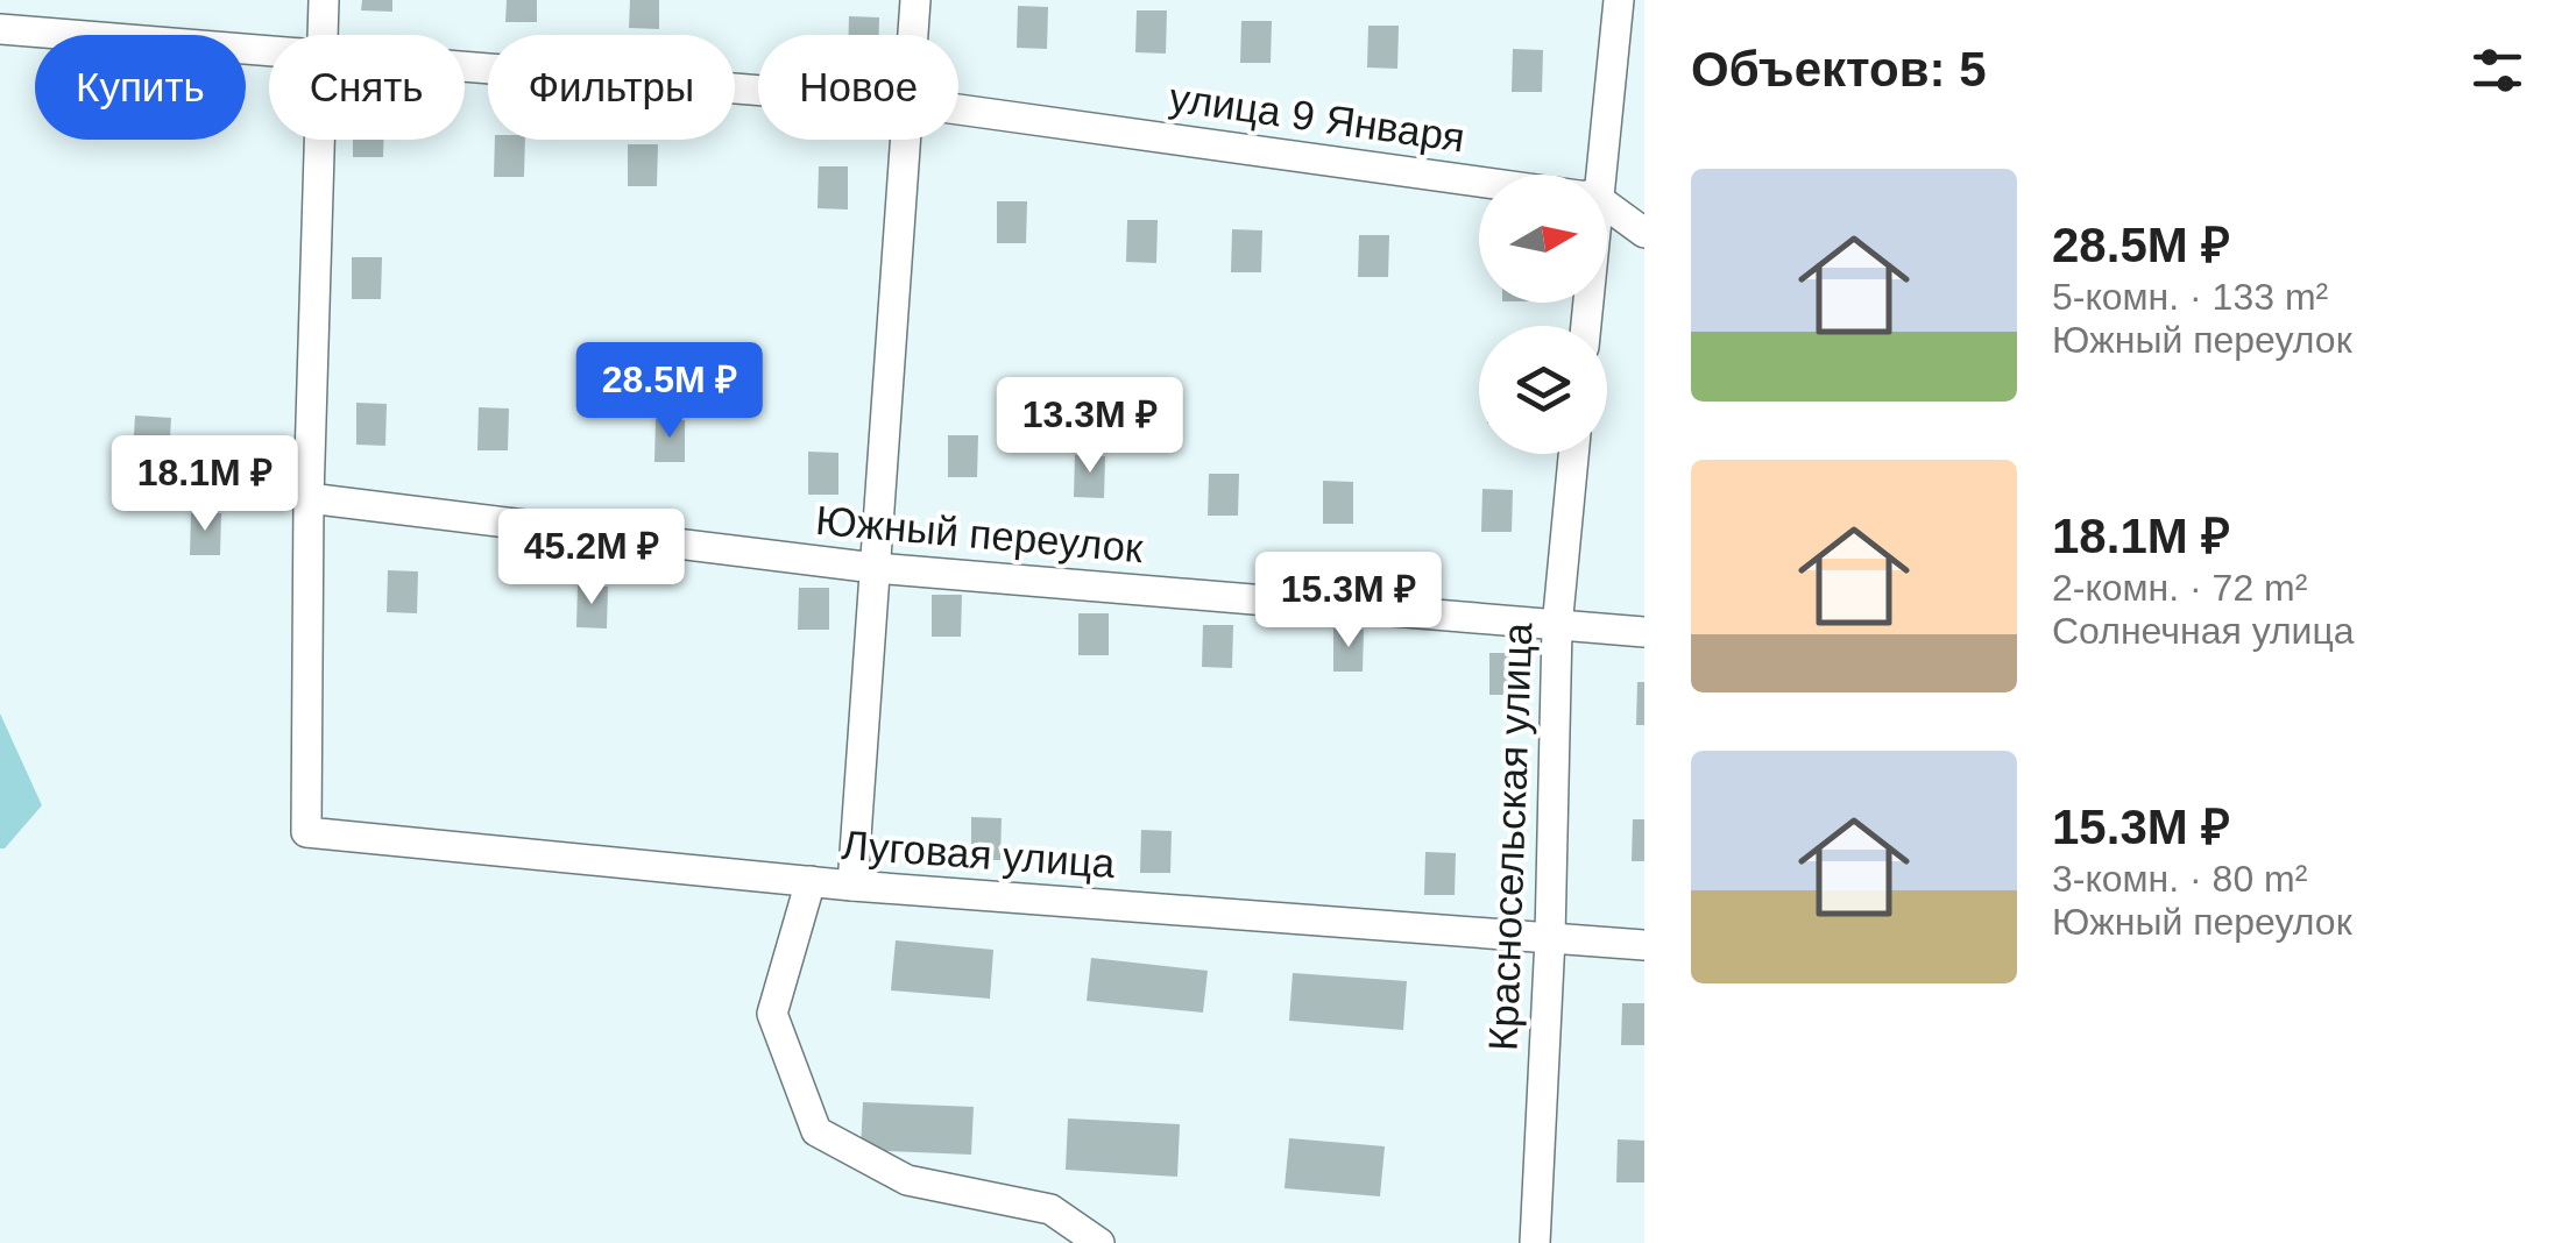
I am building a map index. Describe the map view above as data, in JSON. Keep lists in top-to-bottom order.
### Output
{
  "streets": {
    "street": [
      "улица 9 Января",
      "Южный переулок",
      "Красносельская улица",
      "Луговая улица"
    ]
  },
  "crossings": [
    ["Южный переулок", "Красносельская улица"],
    ["Южный переулок", "Луговая улица"],
    ["Красносельская улица", "Луговая улица"]
  ],
  "north": "right",
  "page": {
    "heading": "Объектов: 5",
    "chip": [
      "Купить",
      "Снять",
      "Фильтры",
      "Новое"
    ],
    "list": [
      {
        "name": "28.5M ₽",
        "note": "5-комн. · 133 m² · Южный переулок"
      },
      {
        "name": "18.1M ₽",
        "note": "2-комн. · 72 m² · Солнечная улица"
      },
      {
        "name": "15.3M ₽",
        "note": "3-комн. · 80 m² · Южный переулок"
      }
    ],
    "price": [
      "28.5M ₽",
      "13.3M ₽",
      "18.1M ₽",
      "45.2M ₽",
      "15.3M ₽"
    ]
  }
}
